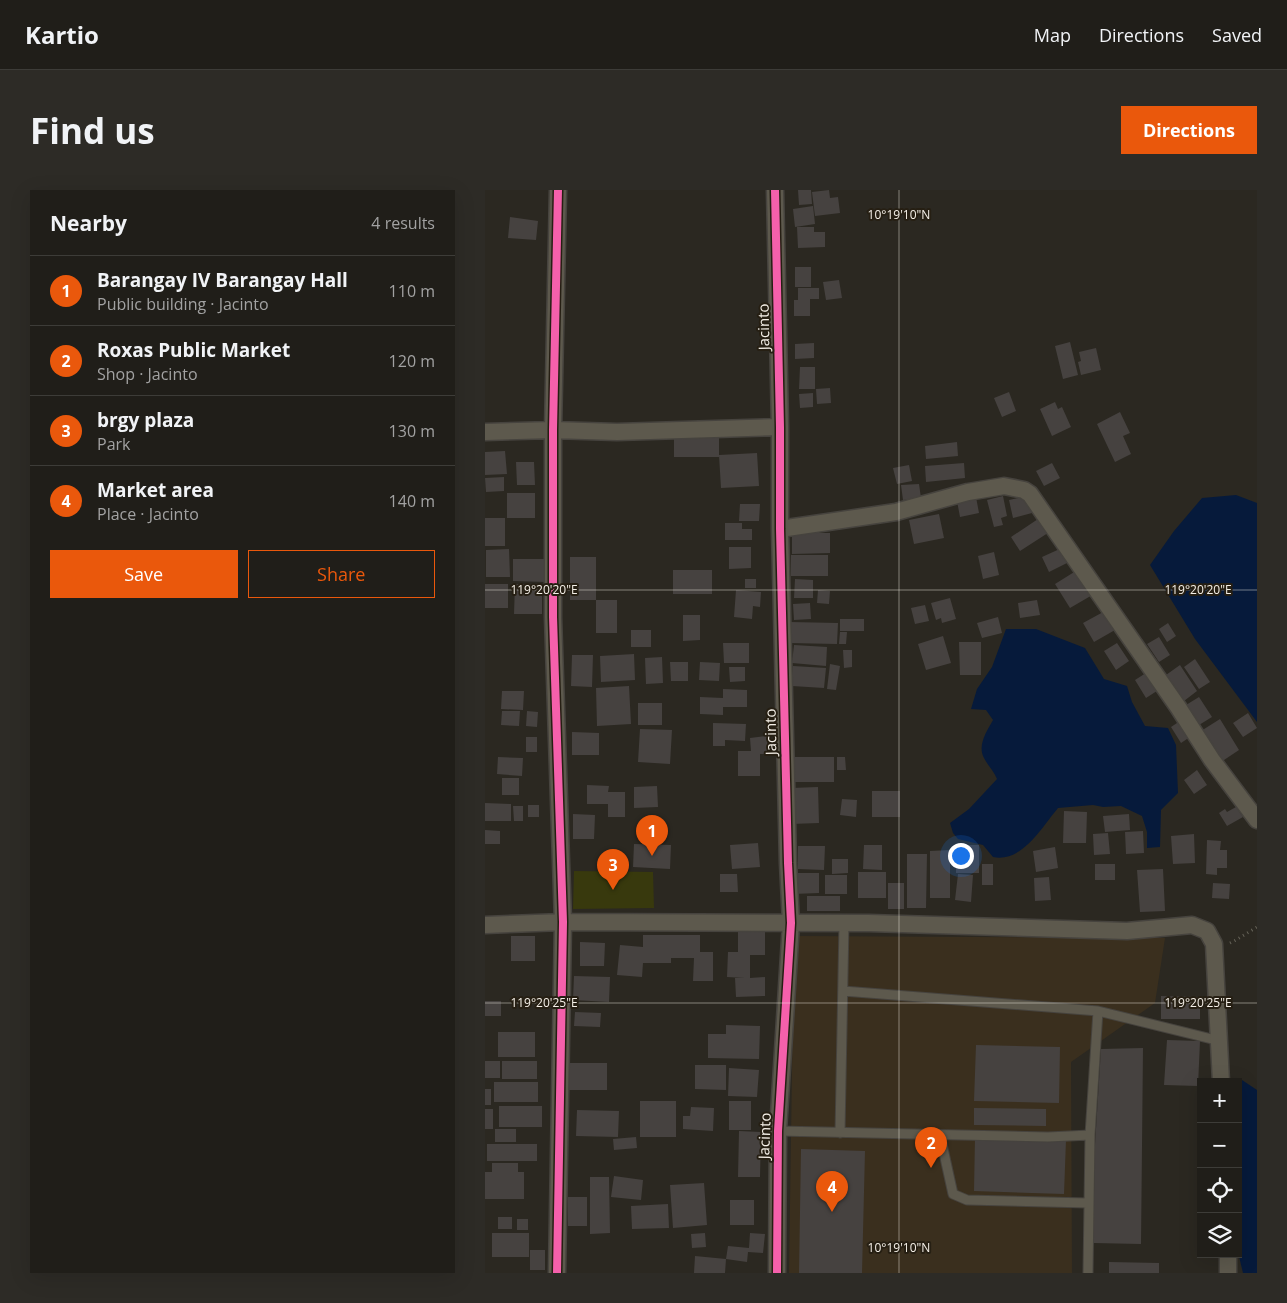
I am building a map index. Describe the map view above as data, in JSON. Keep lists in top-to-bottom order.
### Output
{
  "streets": {
    "street": ["Jacinto"]
  },
  "page": {
    "header": "Kartio",
    "nav": ["Map", "Directions", "Saved"],
    "buttons": [
      "Directions",
      ["Save", "Share"]
    ],
    "title": "Find us",
    "heading": ["Nearby", "4 results"],
    "list": [
      {
        "mark": "1",
        "name": "Barangay IV Barangay Hall",
        "note": "Public building · Jacinto",
        "value": "110 m"
      },
      {
        "mark": "2",
        "name": "Roxas Public Market",
        "note": "Shop · Jacinto",
        "value": "120 m"
      },
      {
        "mark": "3",
        "name": "brgy plaza",
        "note": "Park",
        "value": "130 m"
      },
      {
        "mark": "4",
        "name": "Market area",
        "note": "Place · Jacinto",
        "value": "140 m"
      }
    ],
    "pins": [
      "1",
      "3",
      "2",
      "4"
    ],
    "map_buttons": ["+", "−"]
  },
  "coordinates": ["10°19'10\"N", "119°20'20\"E", "119°20'25\"E"]
}
